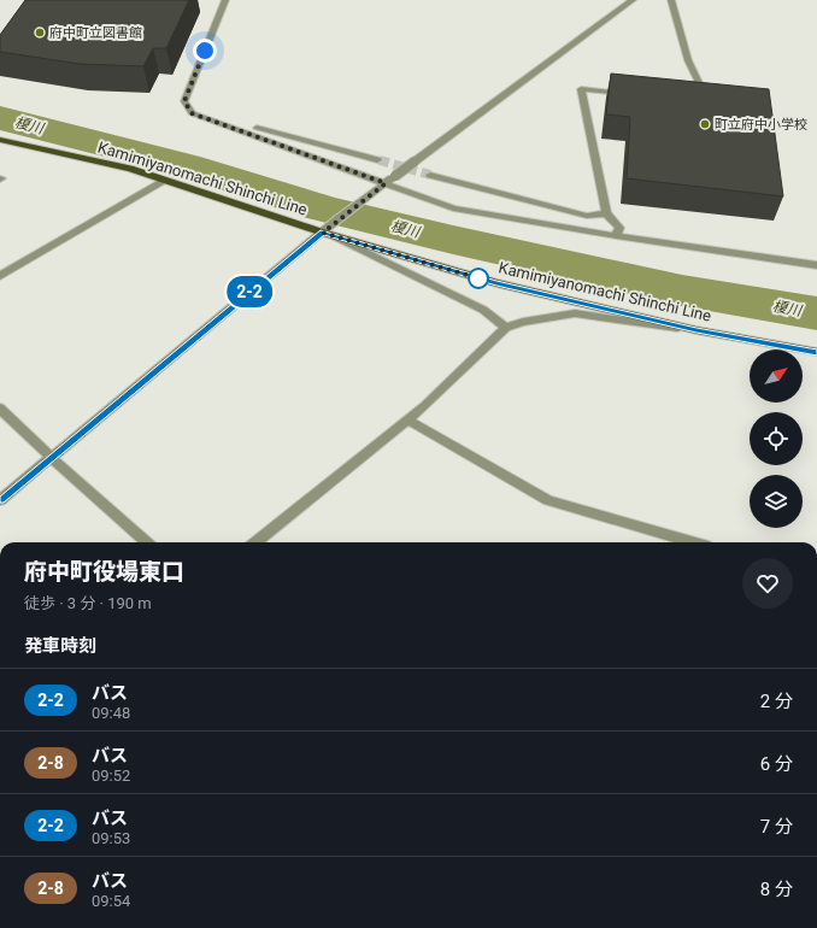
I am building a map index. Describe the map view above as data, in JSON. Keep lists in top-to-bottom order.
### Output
{
  "streets": {
    "main road": ["Kamimiyanomachi Shinchi Line"]
  },
  "water": ["榎川"],
  "places": ["府中町立図書館", "町立府中小学校"],
  "lines": ["bus line 2-2"],
  "north": "top right",
  "page": {
    "on_map": "2-2",
    "heading": [
      ["府中町役場東口", "徒歩 · 3 分 · 190 m"],
      "発車時刻"
    ],
    "list": [
      {
        "mark": "2-2",
        "name": "バス",
        "note": "09:48",
        "value": "2 分"
      },
      {
        "mark": "2-8",
        "name": "バス",
        "note": "09:52",
        "value": "6 分"
      },
      {
        "mark": "2-2",
        "name": "バス",
        "note": "09:53",
        "value": "7 分"
      },
      {
        "mark": "2-8",
        "name": "バス",
        "note": "09:54",
        "value": "8 分"
      }
    ]
  }
}
